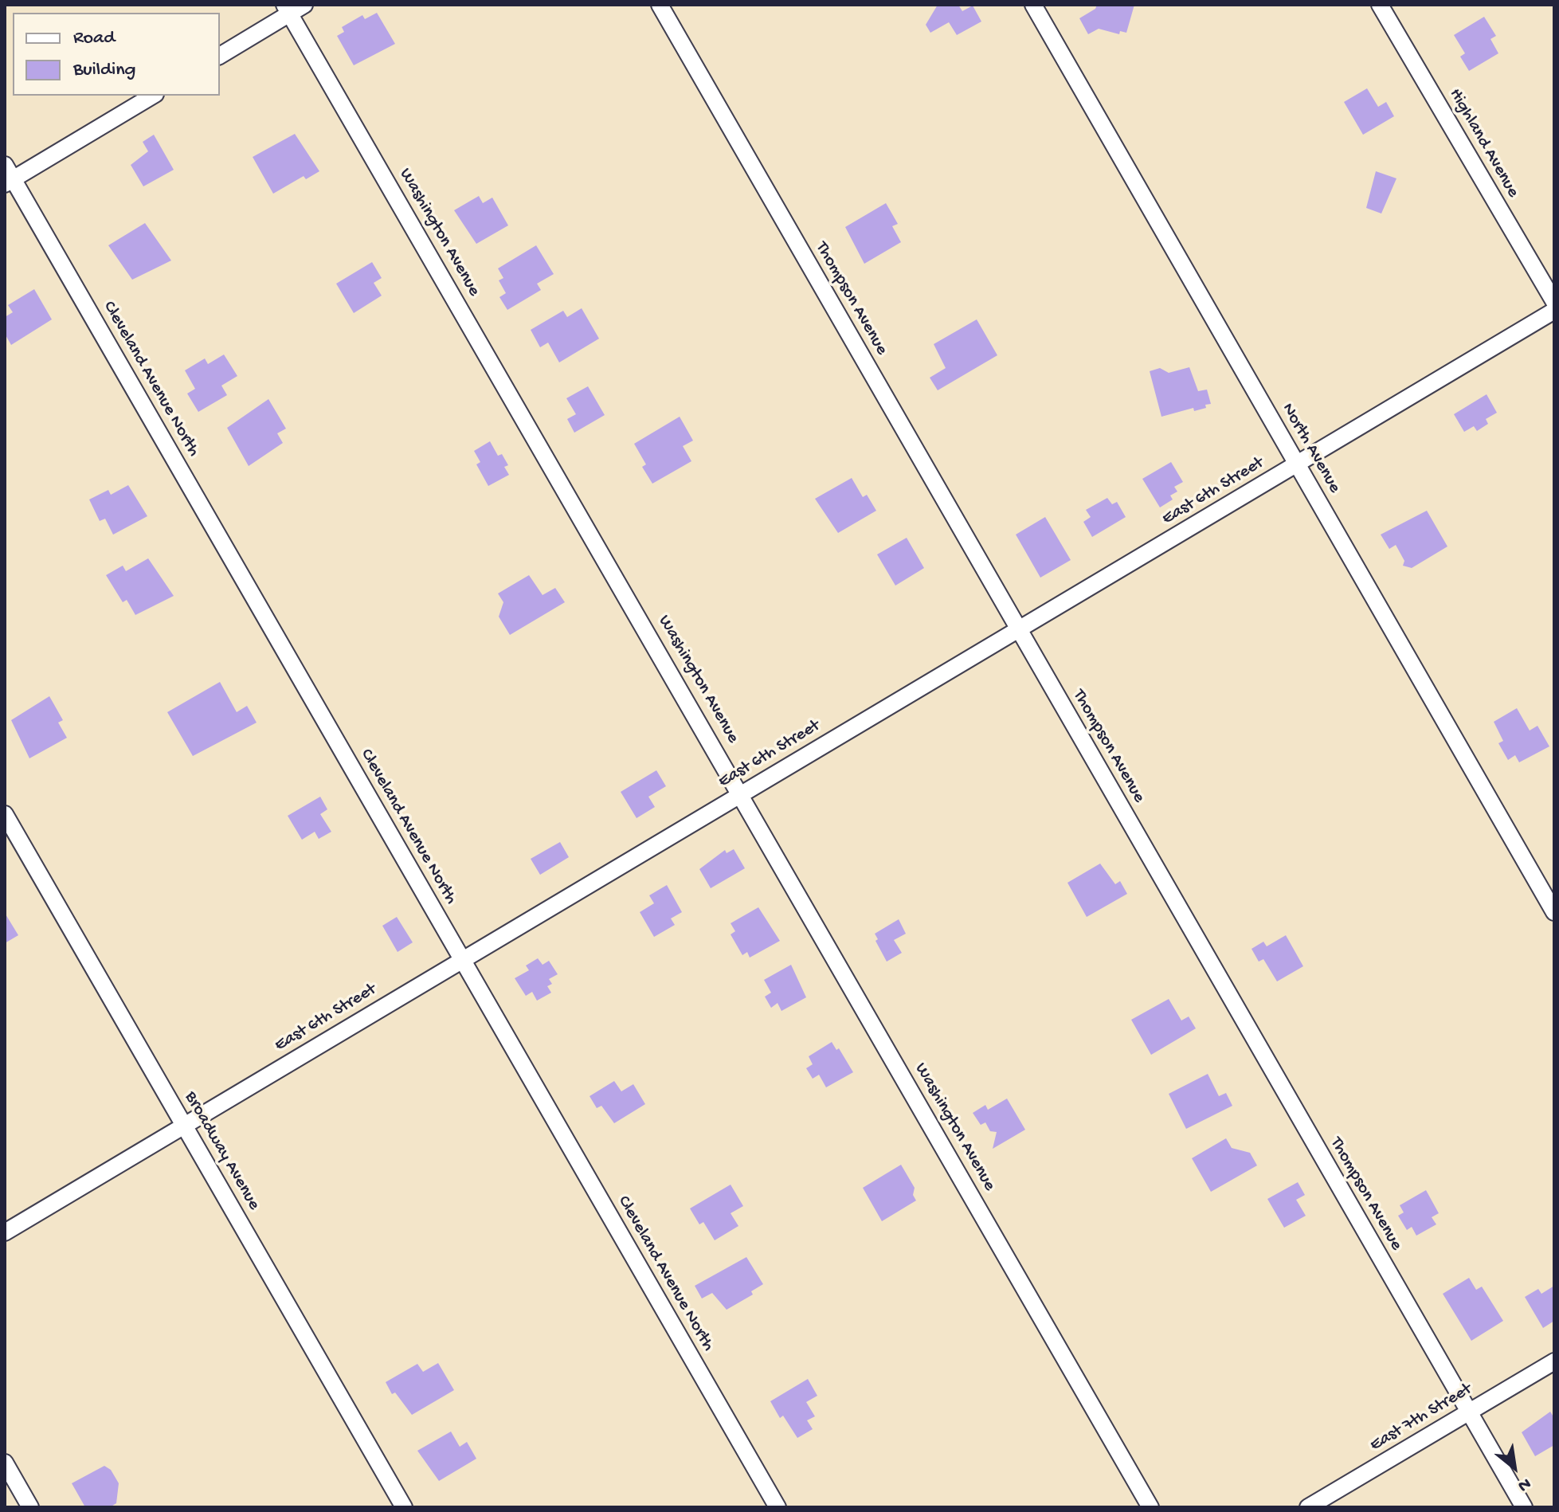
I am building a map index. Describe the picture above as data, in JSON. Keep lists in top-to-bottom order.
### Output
{
  "streets": {
    "street": [
      "Highland Avenue",
      "Washington Avenue",
      "Thompson Avenue",
      "Cleveland Avenue North",
      "North Avenue",
      "East 6th Street",
      "Broadway Avenue",
      "East 7th Street"
    ]
  },
  "crossings": [
    ["Washington Avenue", "East 6th Street"],
    ["Thompson Avenue", "East 6th Street"],
    ["Thompson Avenue", "East 7th Street"],
    ["Cleveland Avenue North", "East 6th Street"],
    ["North Avenue", "East 6th Street"],
    ["East 6th Street", "Broadway Avenue"]
  ],
  "legend": ["Road", "Building"],
  "north": "bottom right"
}
